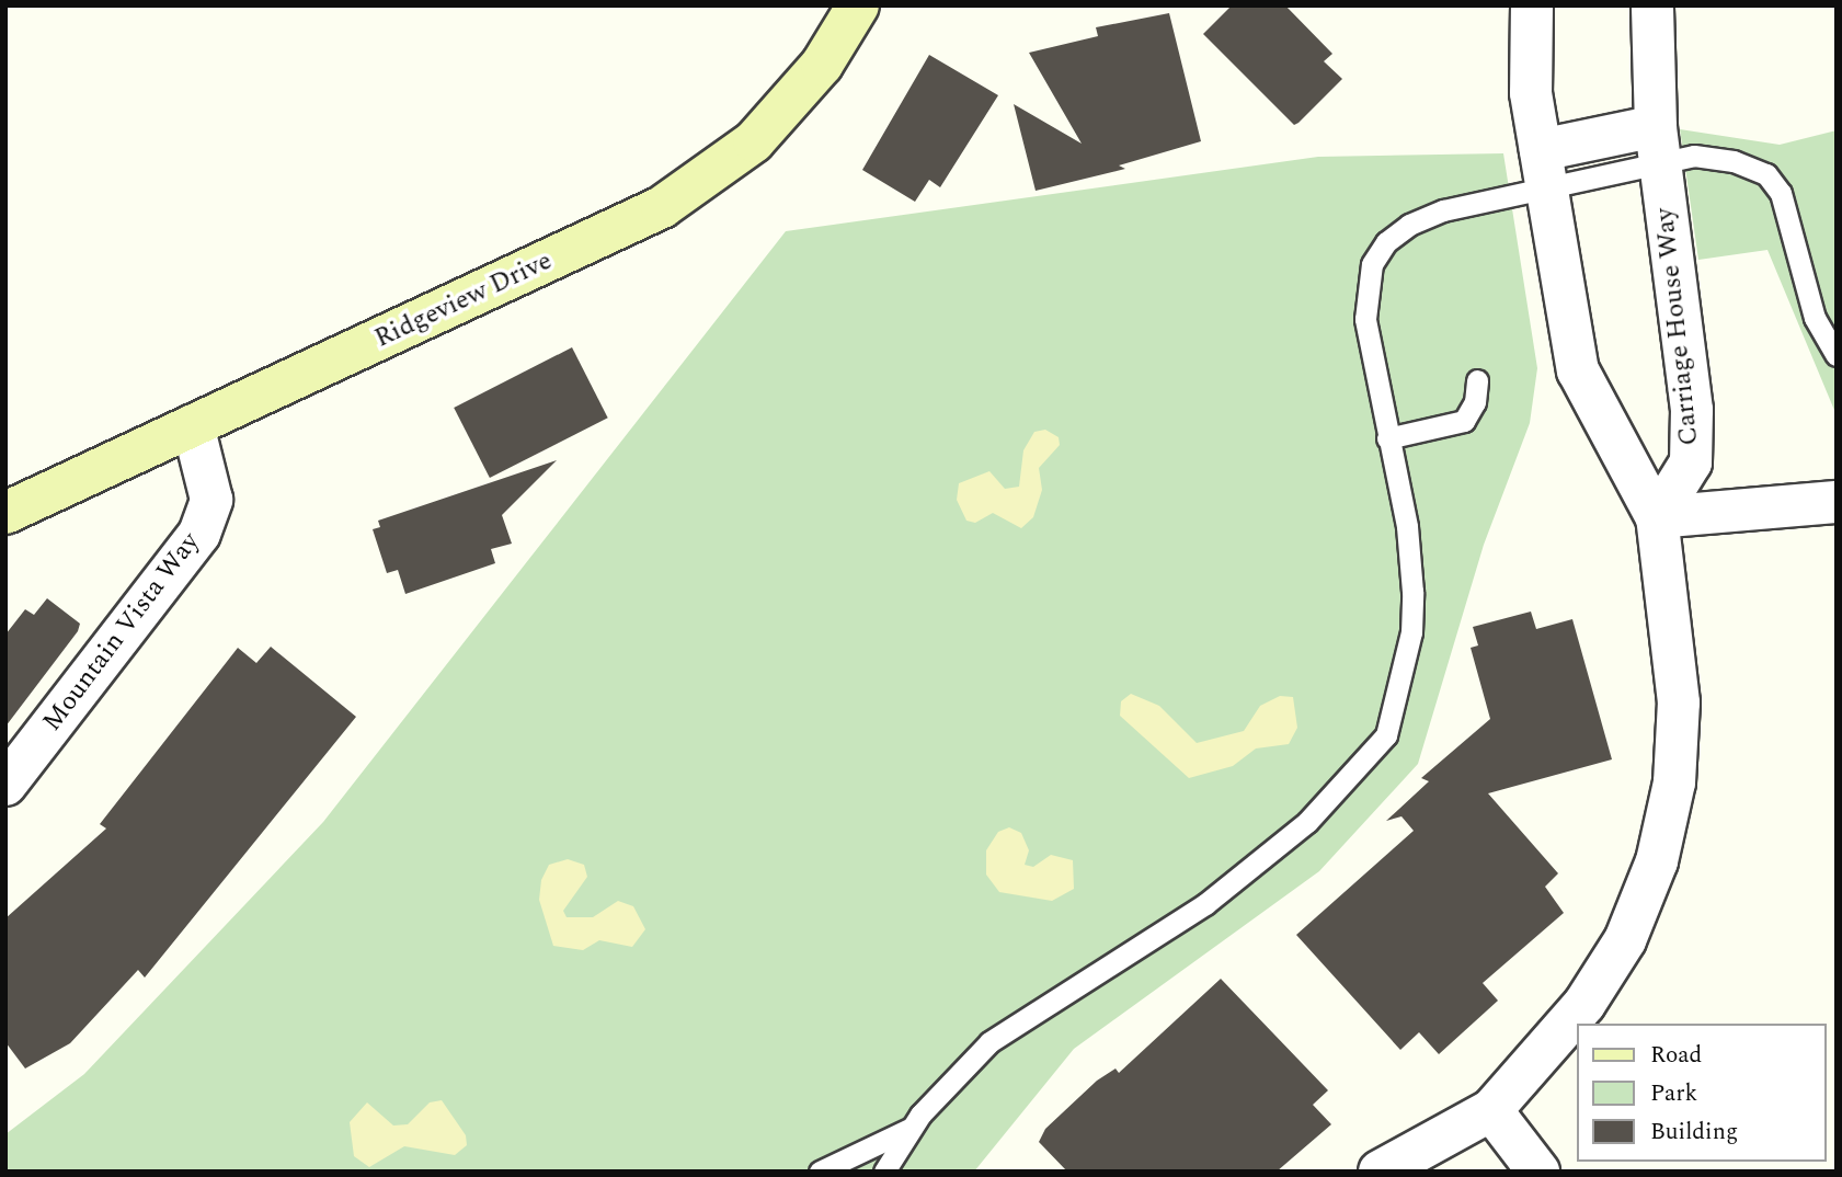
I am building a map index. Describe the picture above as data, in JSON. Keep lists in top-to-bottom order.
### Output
{
  "streets": {
    "street": ["Ridgeview Drive", "Carriage House Way", "Mountain Vista Way"]
  },
  "crossings": [
    ["Ridgeview Drive", "Mountain Vista Way"]
  ],
  "legend": ["Road", "Park", "Building"]
}
